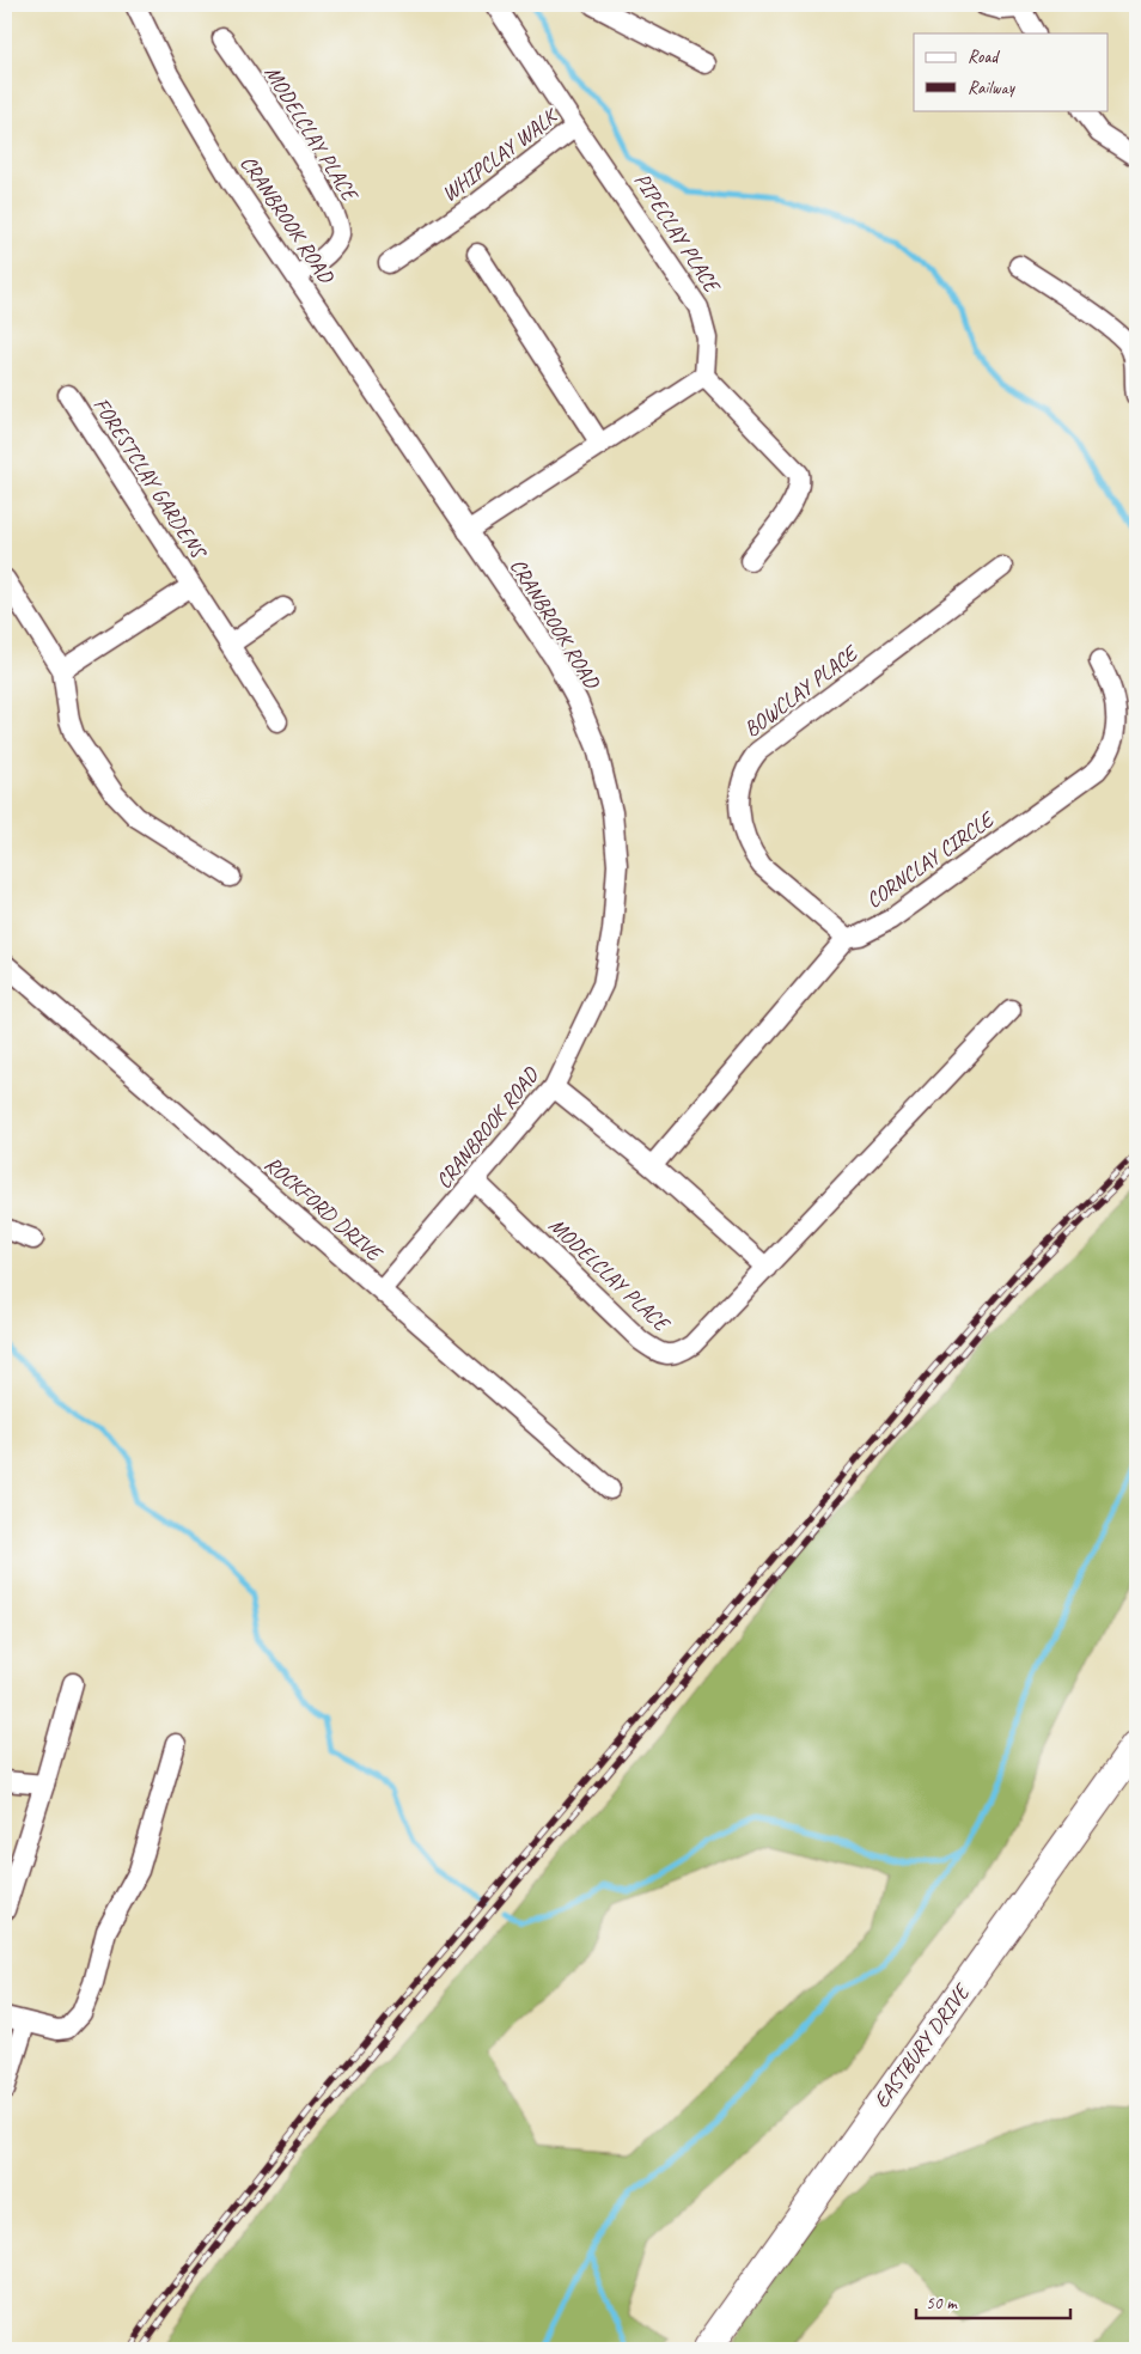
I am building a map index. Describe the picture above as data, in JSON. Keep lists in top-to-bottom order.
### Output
{
  "streets": {
    "street": [
      "MODELCLAY PLACE",
      "WHIPCLAY WALK",
      "CRANBROOK ROAD",
      "PIPECLAY PLACE",
      "FORESTCLAY GARDENS",
      "BOWCLAY PLACE",
      "CORNCLAY CIRCLE",
      "ROCKFORD DRIVE",
      "EASTBURY DRIVE"
    ]
  },
  "crossings": [
    ["MODELCLAY PLACE", "CRANBROOK ROAD"],
    ["WHIPCLAY WALK", "PIPECLAY PLACE"],
    ["CRANBROOK ROAD", "ROCKFORD DRIVE"],
    ["BOWCLAY PLACE", "CORNCLAY CIRCLE"]
  ],
  "legend": ["Road", "Railway"],
  "scale_bar": "50 m"
}
